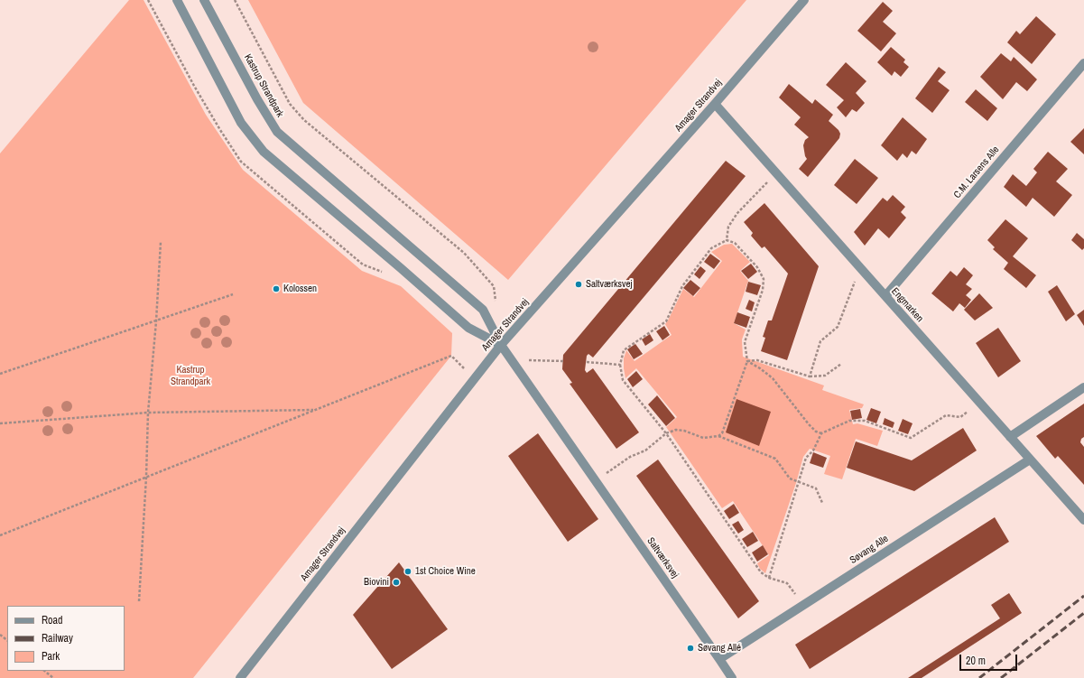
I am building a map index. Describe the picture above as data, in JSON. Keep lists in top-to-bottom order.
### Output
{
  "streets": {
    "street": [
      "Kastrup Strandpark",
      "Amager Strandvej",
      "C.M. Larsens Alle",
      "Engmarken",
      "Søvang Alle",
      "Saltværksvej"
    ]
  },
  "crossings": [
    ["Kastrup Strandpark", "Amager Strandvej"],
    ["Kastrup Strandpark", "Saltværksvej"],
    ["Amager Strandvej", "Engmarken"],
    ["Amager Strandvej", "Saltværksvej"],
    ["C.M. Larsens Alle", "Engmarken"],
    ["Engmarken", "Søvang Alle"],
    ["Søvang Alle", "Saltværksvej"]
  ],
  "parks": ["Kastrup Strandpark"],
  "places": [
    "Saltværksvej",
    "Kolossen",
    "1st Choice Wine",
    "Biovini",
    "Søvang Allé"
  ],
  "legend": ["Road", "Railway", "Park"],
  "scale_bar": "20 m"
}
